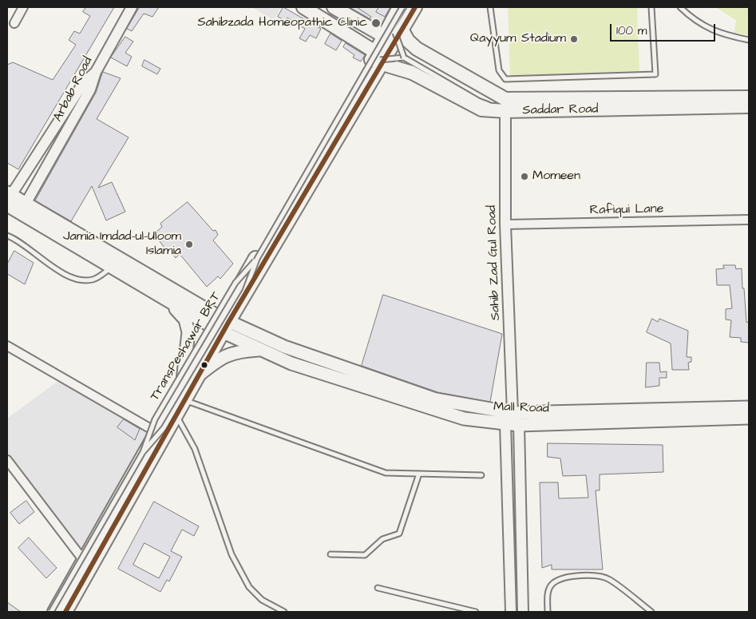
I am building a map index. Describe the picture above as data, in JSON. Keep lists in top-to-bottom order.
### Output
{
  "streets": {
    "main road": ["Saddar Road", "Mall Road"],
    "street": ["Arbab Road", "Rafiqui Lane", "Sahib Zad Gul Road"],
    "lane": ["TransPeshawar BRT"]
  },
  "crossings": [
    ["Arbab Road", "Mall Road"],
    ["Saddar Road", "Sahib Zad Gul Road"],
    ["Rafiqui Lane", "Sahib Zad Gul Road"],
    ["Sahib Zad Gul Road", "Mall Road"]
  ],
  "places": [
    "Sahibzada Homeopathic Clinic",
    "Qayyum Stadium",
    "Momeen",
    "Jamia Imdad-ul-Uloom Islamia"
  ],
  "scale_bar": "100 m"
}
